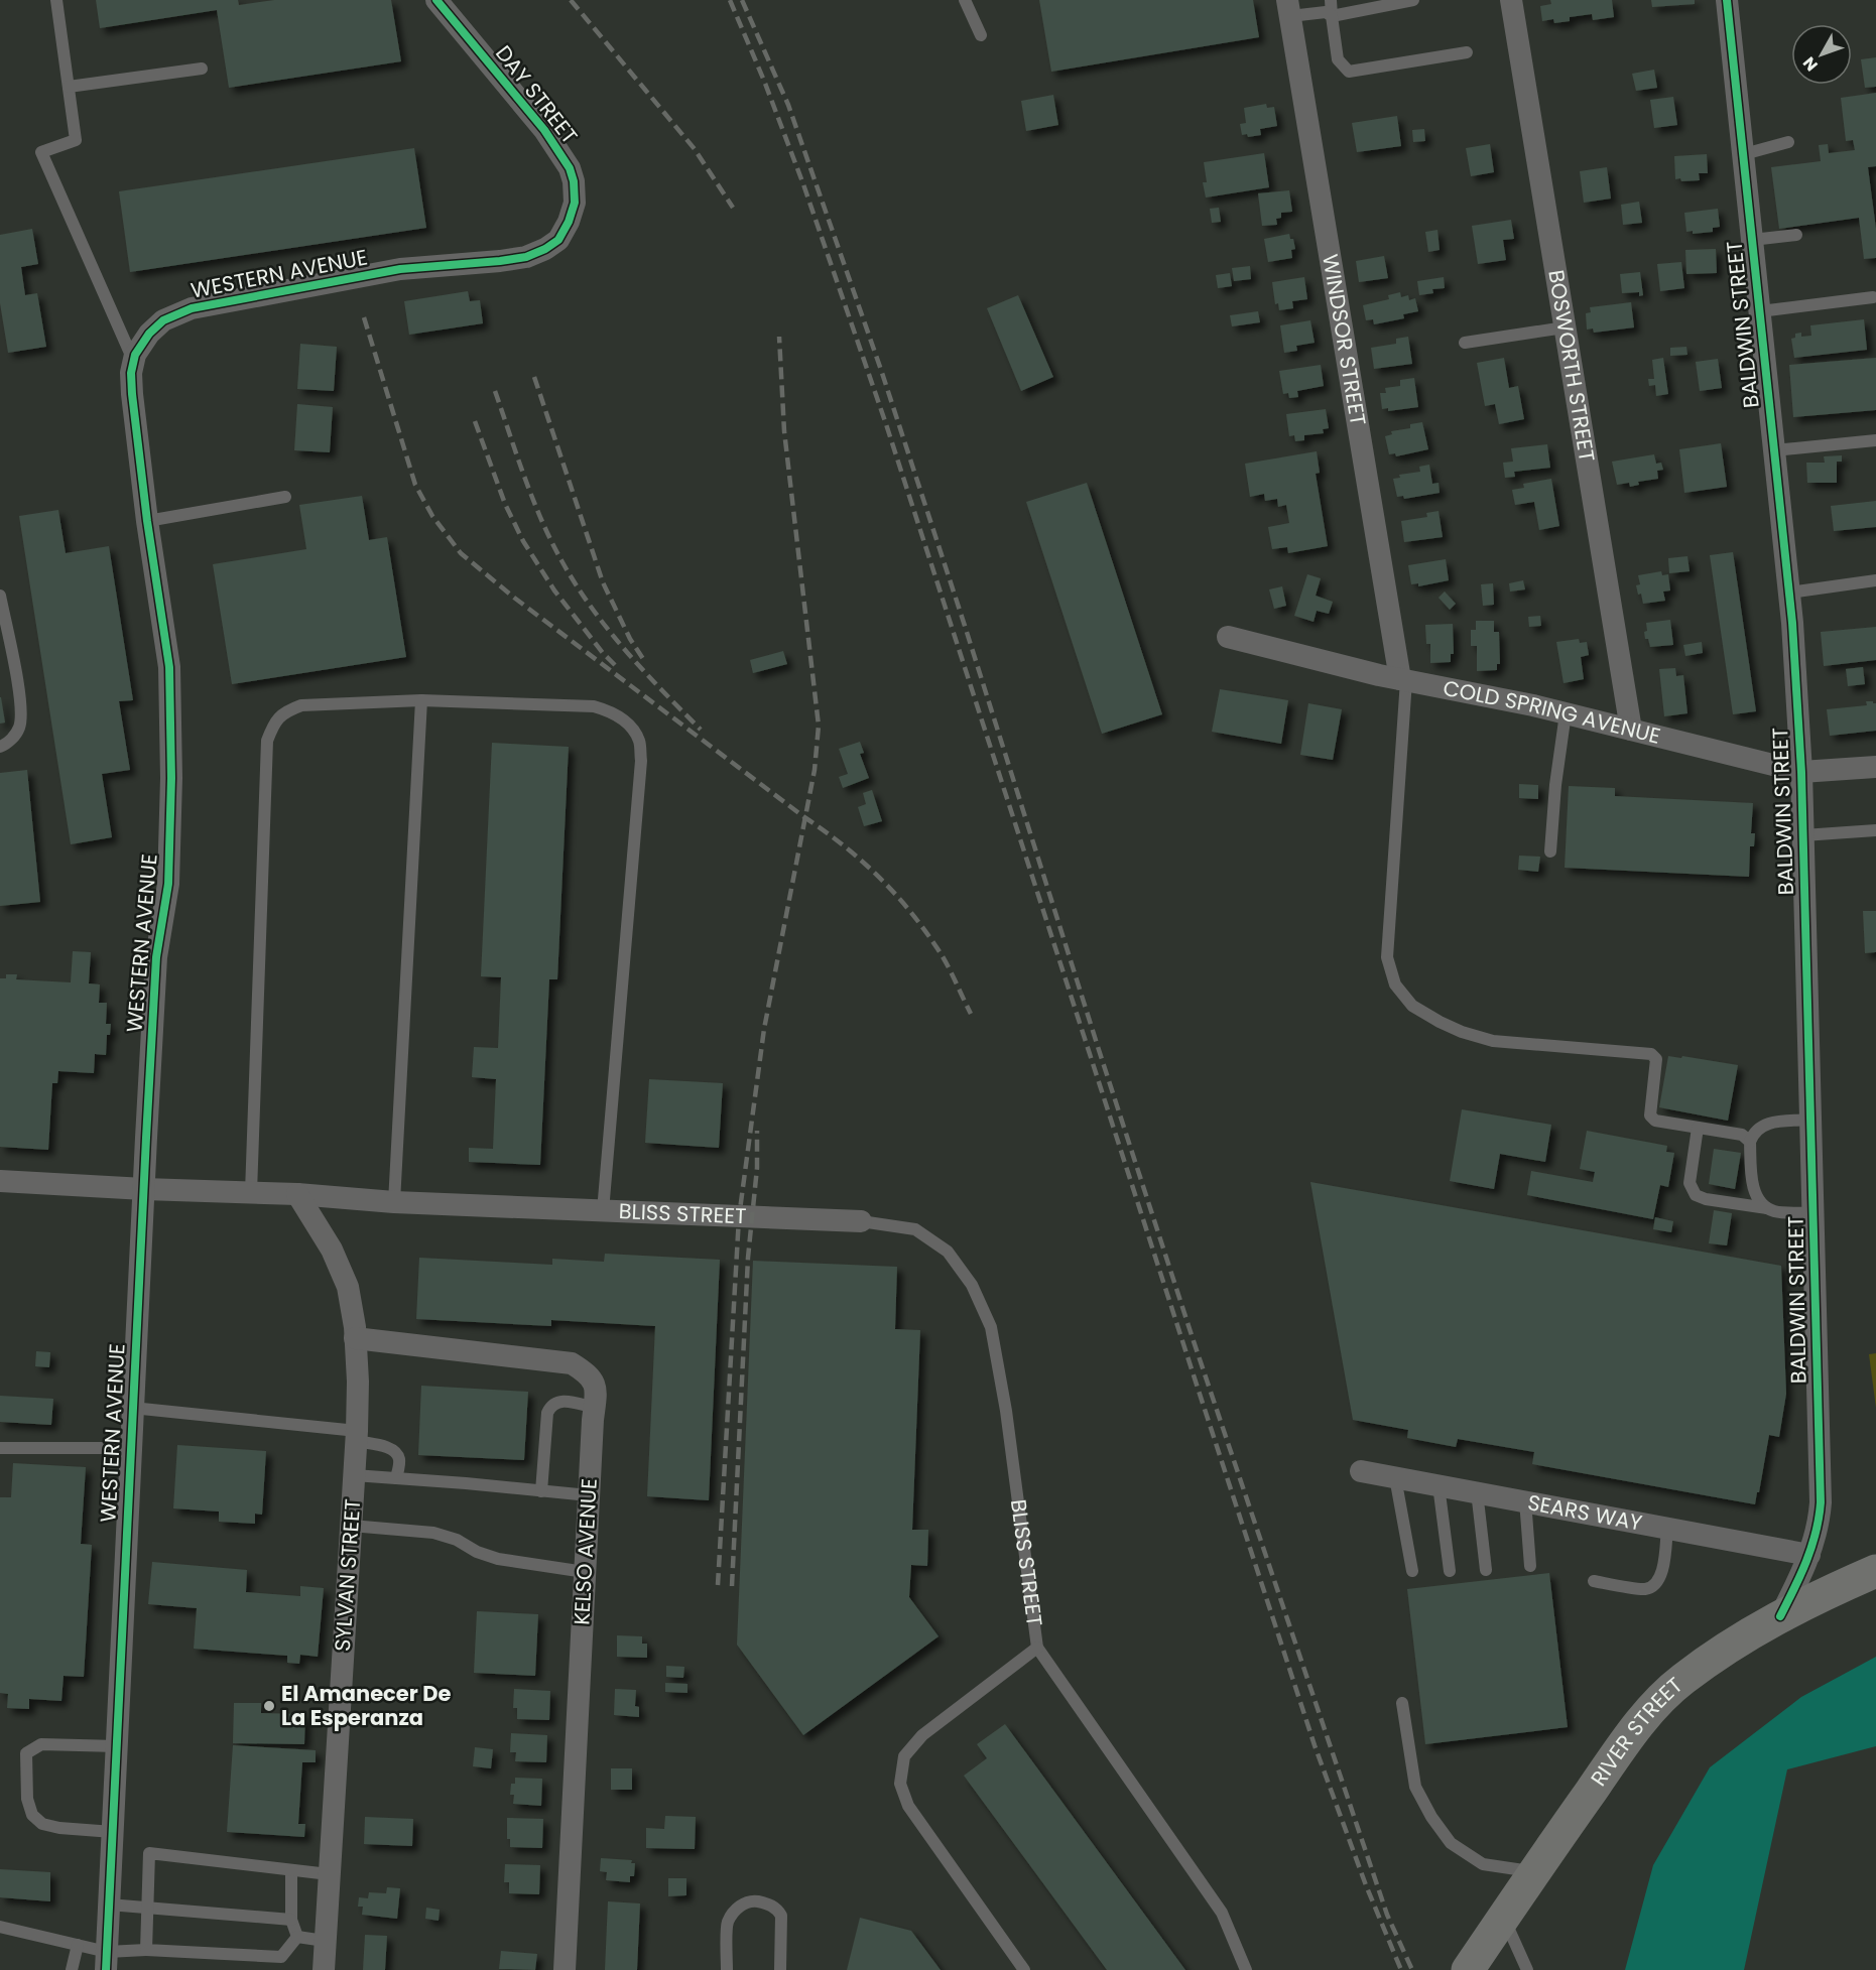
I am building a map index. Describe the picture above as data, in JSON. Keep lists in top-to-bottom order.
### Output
{
  "streets": {
    "main road": ["RIVER STREET"],
    "street": [
      "DAY STREET",
      "WESTERN AVENUE",
      "BALDWIN STREET",
      "WINDSOR STREET",
      "BOSWORTH STREET",
      "COLD SPRING AVENUE",
      "BLISS STREET",
      "SEARS WAY",
      "KELSO AVENUE",
      "SYLVAN STREET"
    ]
  },
  "crossings": [
    ["DAY STREET", "WESTERN AVENUE"],
    ["WESTERN AVENUE", "BLISS STREET"],
    ["BALDWIN STREET", "COLD SPRING AVENUE"],
    ["BALDWIN STREET", "SEARS WAY"],
    ["BALDWIN STREET", "RIVER STREET"],
    ["WINDSOR STREET", "COLD SPRING AVENUE"],
    ["BOSWORTH STREET", "COLD SPRING AVENUE"],
    ["BLISS STREET", "SYLVAN STREET"],
    ["KELSO AVENUE", "SYLVAN STREET"]
  ],
  "places": ["El Amanecer De La Esperanza"],
  "north": "bottom left"
}
